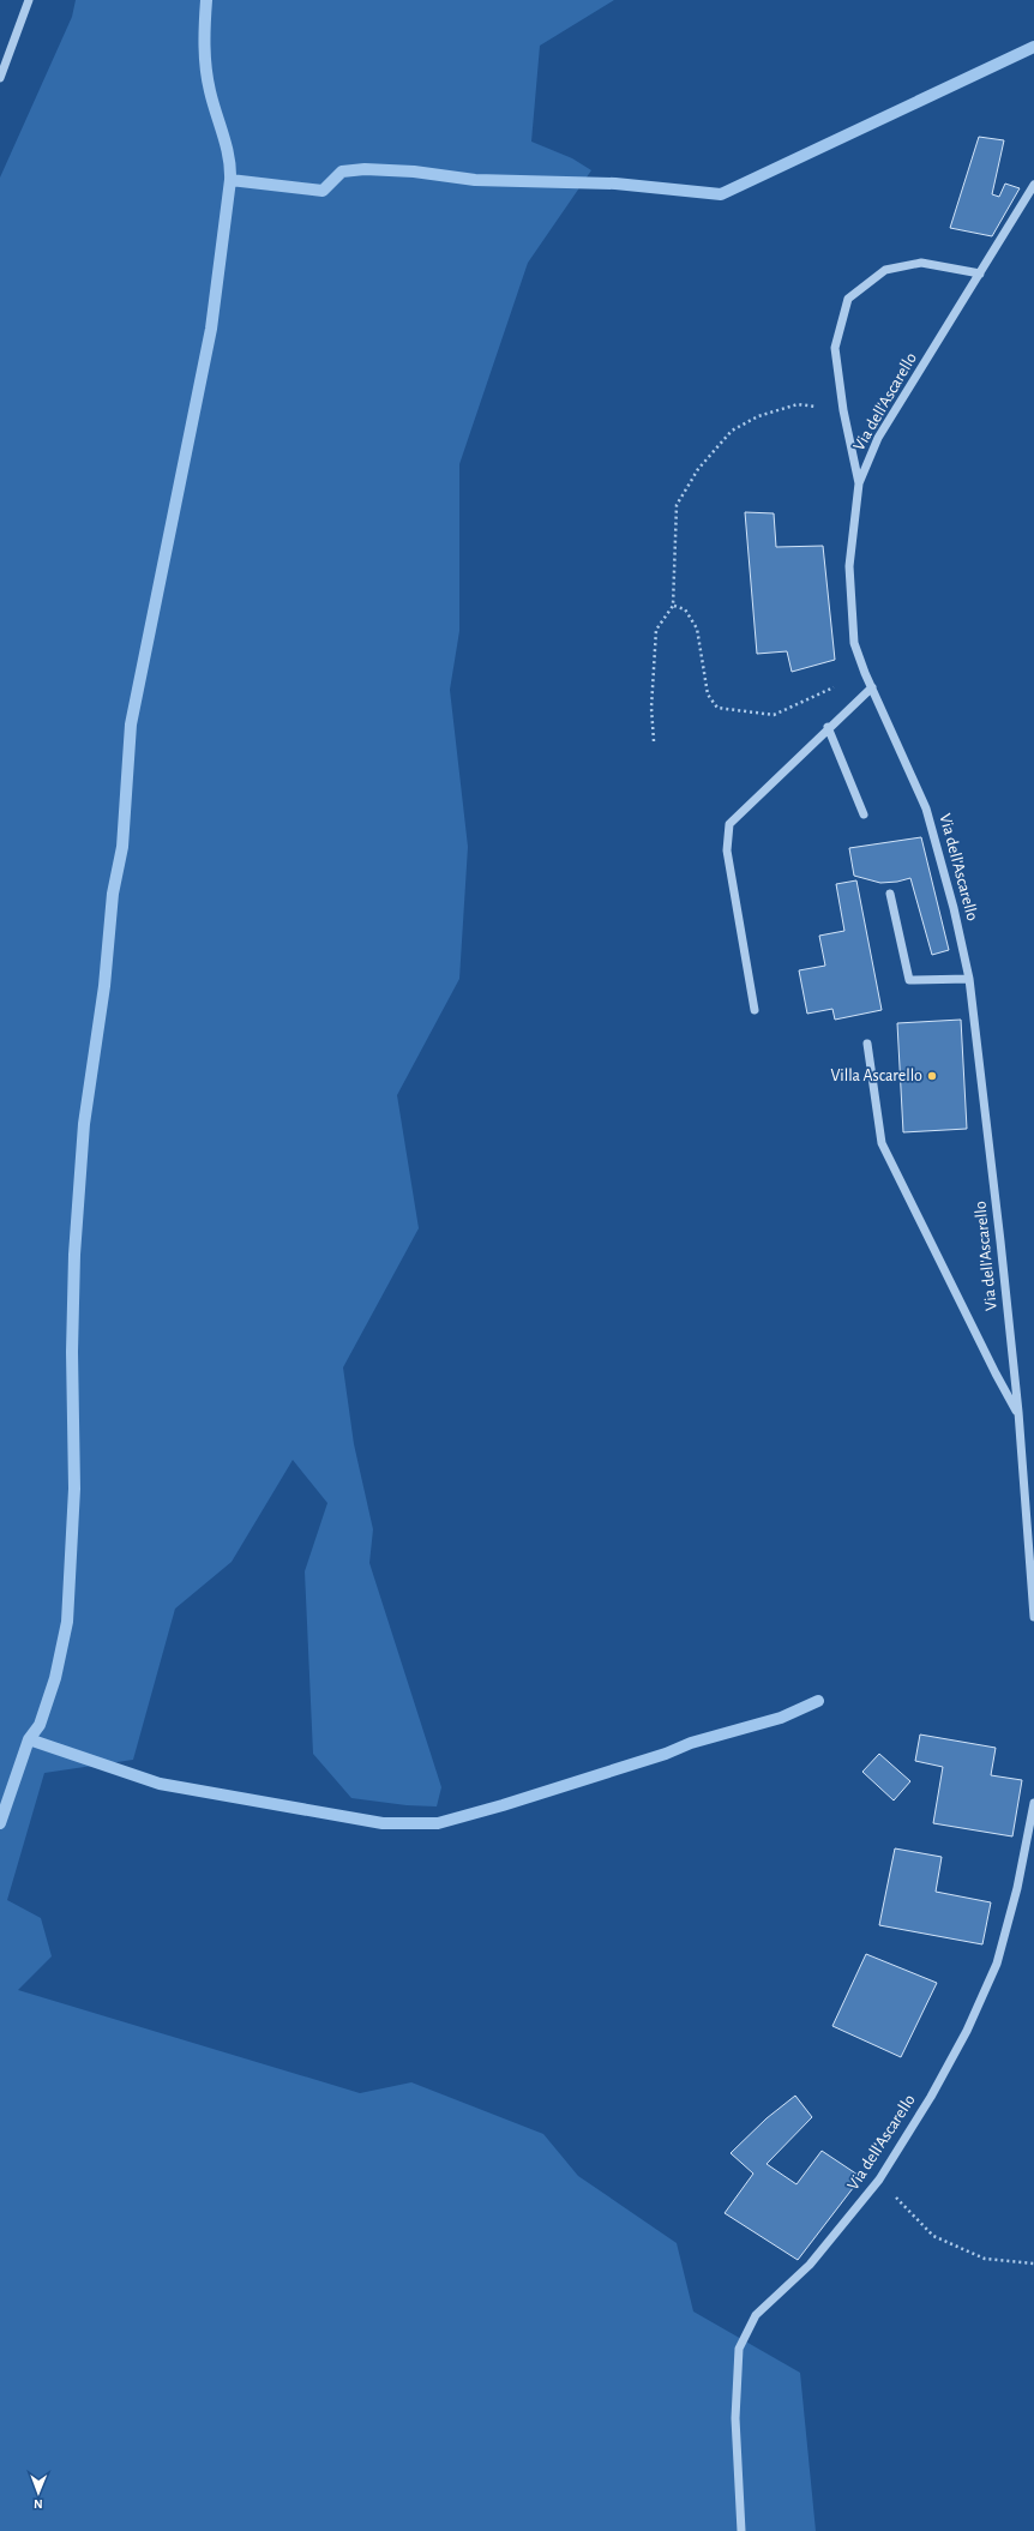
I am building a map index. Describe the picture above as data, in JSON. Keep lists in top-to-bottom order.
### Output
{
  "streets": {
    "street": ["Via dell'Ascarello"]
  },
  "places": ["Villa Ascarello"],
  "north": "bottom"
}
